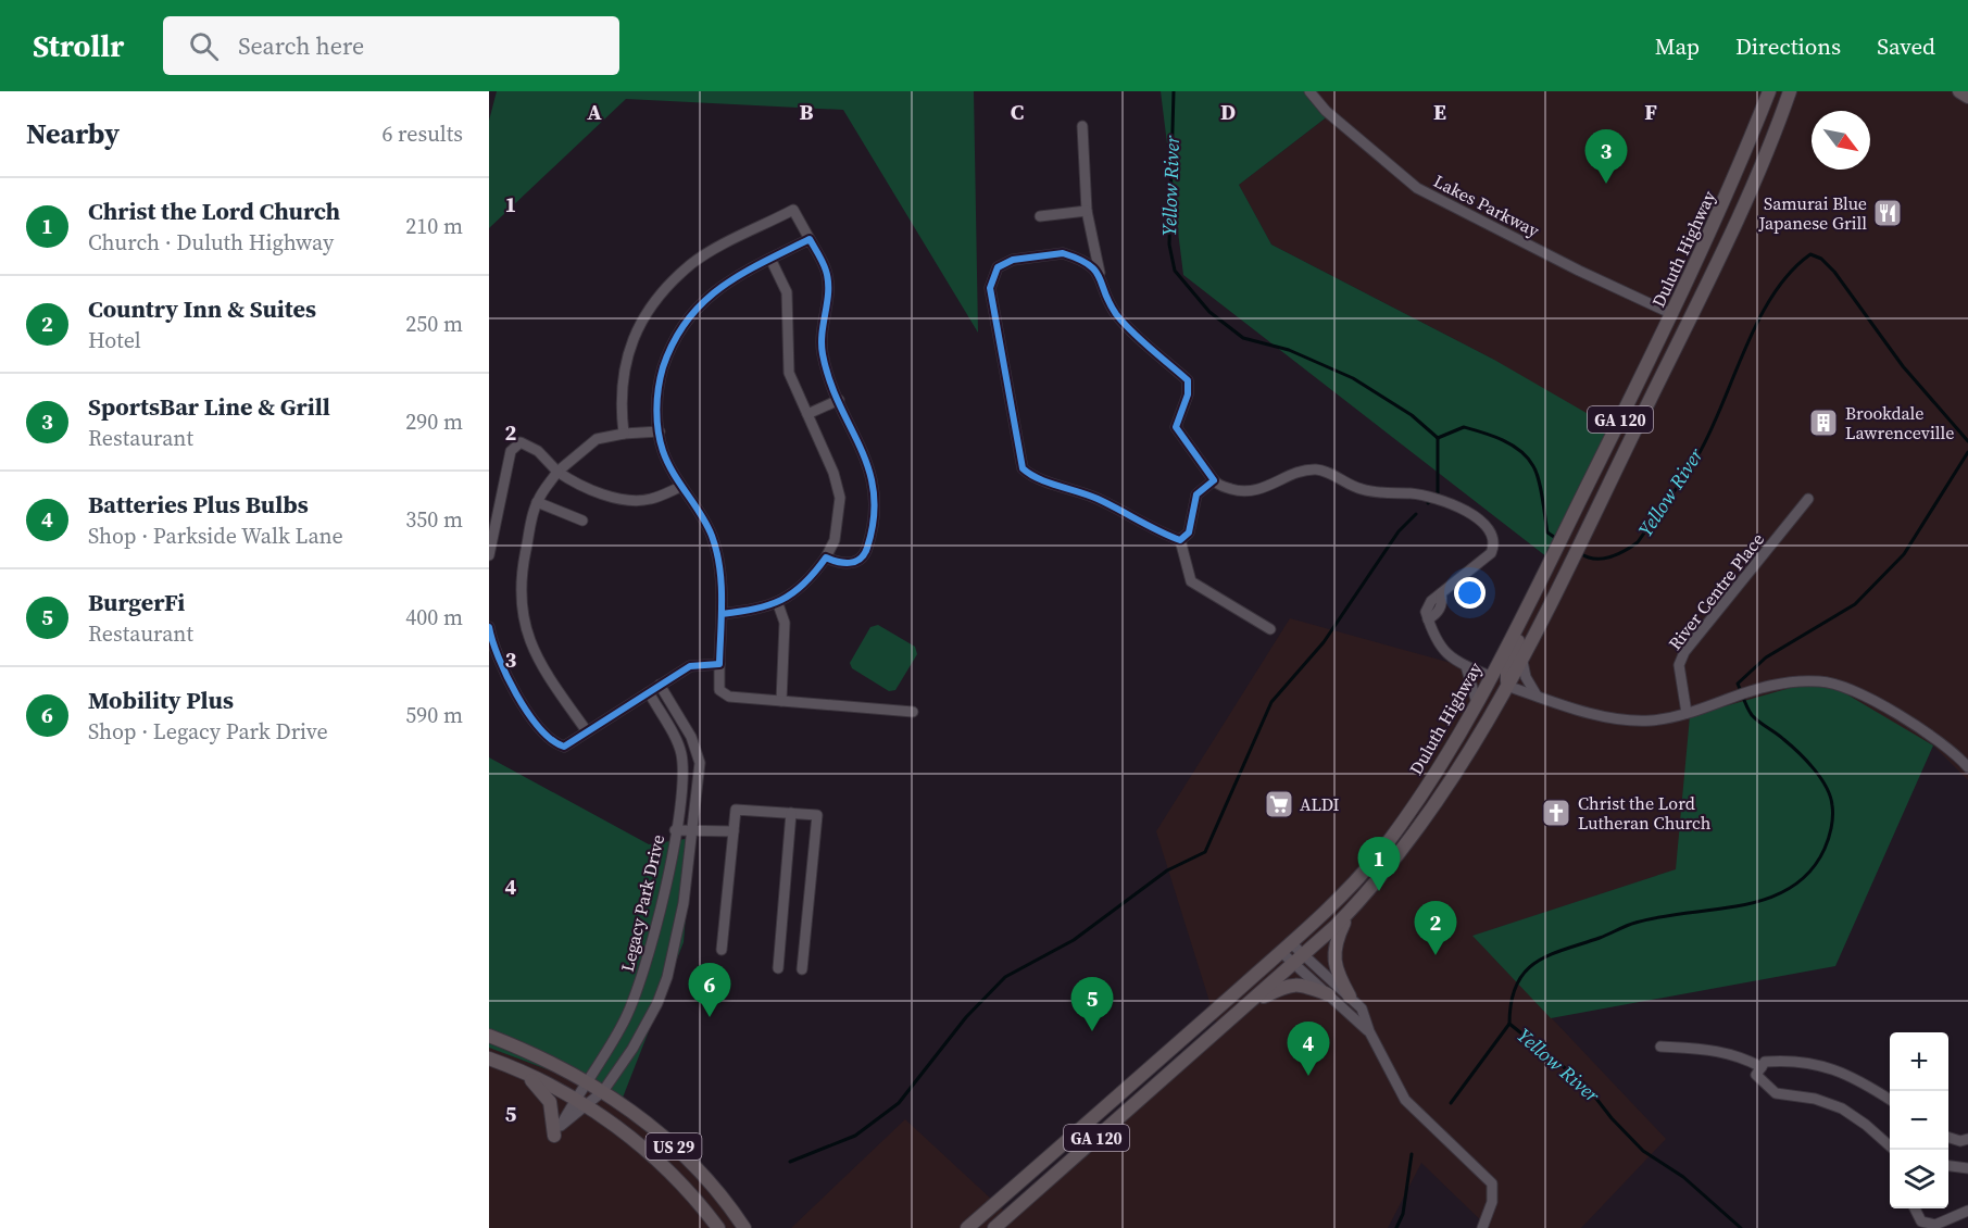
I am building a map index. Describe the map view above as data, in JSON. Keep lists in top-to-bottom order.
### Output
{
  "streets": {
    "main road": ["Duluth Highway", "GA 120", "US 29"],
    "street": ["Lakes Parkway", "River Centre Place", "Legacy Park Drive"]
  },
  "crossings": [
    ["Lakes Parkway", "Duluth Highway"],
    ["Legacy Park Drive", "US 29"]
  ],
  "water": ["Yellow River"],
  "places": {
    "restaurant": ["Samurai Blue Japanese Grill"],
    "building": ["Brookdale Lawrenceville"],
    "supermarket": ["ALDI"],
    "church": ["Christ the Lord Lutheran Church"]
  },
  "north": "bottom right",
  "page": {
    "header": "Strollr",
    "search": "Search here",
    "nav": ["Map", "Directions", "Saved"],
    "heading": ["Nearby", "6 results"],
    "pins": [
      "3",
      "1",
      "2",
      "6",
      "5",
      "4"
    ],
    "list": [
      {
        "mark": "1",
        "name": "Christ the Lord Church",
        "note": "Church · Duluth Highway",
        "value": "210 m"
      },
      {
        "mark": "2",
        "name": "Country Inn & Suites",
        "note": "Hotel",
        "value": "250 m"
      },
      {
        "mark": "3",
        "name": "SportsBar Line & Grill",
        "note": "Restaurant",
        "value": "290 m"
      },
      {
        "mark": "4",
        "name": "Batteries Plus Bulbs",
        "note": "Shop · Parkside Walk Lane",
        "value": "350 m"
      },
      {
        "mark": "5",
        "name": "BurgerFi",
        "note": "Restaurant",
        "value": "400 m"
      },
      {
        "mark": "6",
        "name": "Mobility Plus",
        "note": "Shop · Legacy Park Drive",
        "value": "590 m"
      }
    ],
    "map_buttons": ["+", "−"]
  },
  "grid": {
    "columns": [
      "A",
      "B",
      "C",
      "D",
      "E",
      "F"
    ],
    "rows": [
      "1",
      "2",
      "3",
      "4",
      "5"
    ]
  }
}
